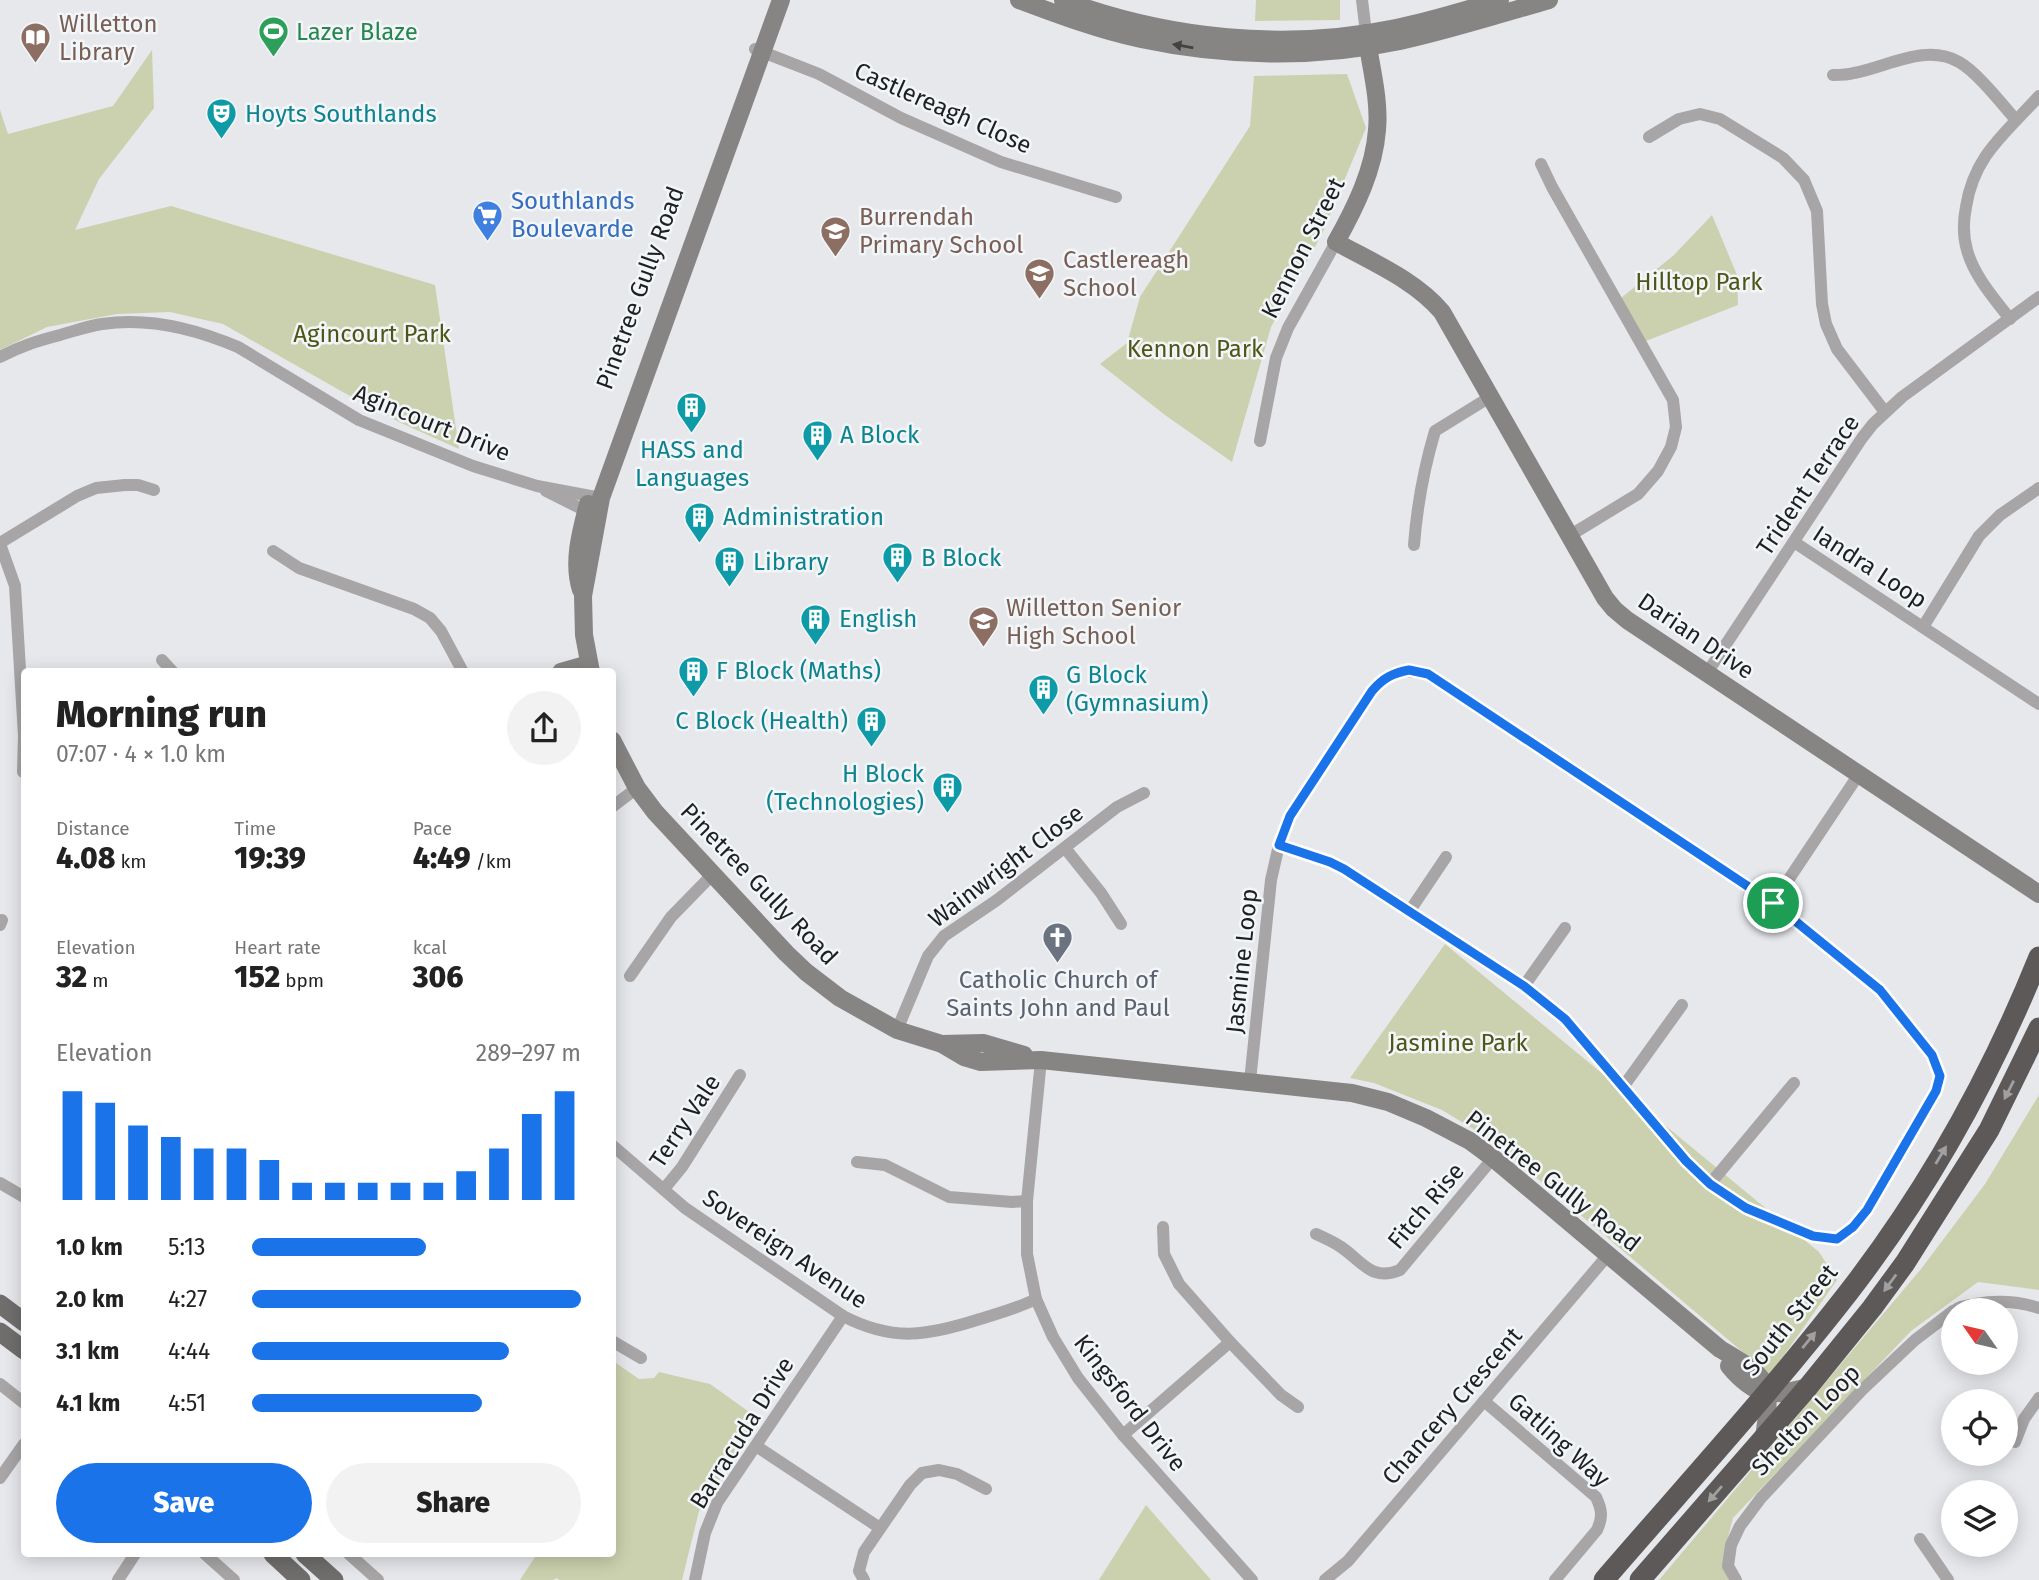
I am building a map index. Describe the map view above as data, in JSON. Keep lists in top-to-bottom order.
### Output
{
  "streets": {
    "highway": ["South Street"],
    "main road": ["Kennon Street", "Pinetree Gully Road", "Darian Drive"],
    "street": [
      "Castlereagh Close",
      "Agincourt Drive",
      "Trident Terrace",
      "Iandra Loop",
      "Wainwright Close",
      "Jasmine Loop",
      "Terry Vale",
      "Fitch Rise",
      "Sovereign Avenue",
      "Kingsford Drive",
      "Chancery Crescent",
      "Shelton Loop",
      "Barracuda Drive",
      "Gatling Way"
    ]
  },
  "crossings": [
    ["Castlereagh Close", "Pinetree Gully Road"],
    ["Kennon Street", "Darian Drive"],
    ["Pinetree Gully Road", "Agincourt Drive"],
    ["Pinetree Gully Road", "Wainwright Close"],
    ["Pinetree Gully Road", "Jasmine Loop"],
    ["Pinetree Gully Road", "Fitch Rise"],
    ["Pinetree Gully Road", "South Street"],
    ["Pinetree Gully Road", "Kingsford Drive"],
    ["Pinetree Gully Road", "Chancery Crescent"],
    ["Trident Terrace", "Iandra Loop"],
    ["Trident Terrace", "Darian Drive"],
    ["Terry Vale", "Sovereign Avenue"],
    ["Sovereign Avenue", "Kingsford Drive"],
    ["Sovereign Avenue", "Barracuda Drive"],
    ["Chancery Crescent", "Gatling Way"]
  ],
  "parks": [
    "Hilltop Park",
    "Agincourt Park",
    "Kennon Park",
    "Jasmine Park"
  ],
  "places": {
    "sports": ["Lazer Blaze"],
    "library": ["Willetton Library"],
    "theatre": ["Hoyts Southlands"],
    "supermarket": ["Southlands Boulevarde"],
    "school or university": ["Burrendah Primary School", "Castlereagh School", "Willetton Senior High School"],
    "building": [
      "HASS and Languages",
      "A Block",
      "Administration",
      "B Block",
      "Library",
      "English",
      "F Block (Maths)",
      "G Block (Gymnasium)",
      "C Block (Health)",
      "H Block (Technologies)"
    ],
    "church": ["Catholic Church of Saints John and Paul"]
  },
  "north": "top left",
  "page": {
    "heading": ["Morning run", "07:07 · 4 × 1.0 km"],
    "stats": [
      ["Distance", "4.08 km"],
      ["Time", "19:39"],
      ["Pace", "4:49 /km"],
      ["Elevation", "32 m"],
      ["Heart rate", "152 bpm"],
      ["kcal", "306"]
    ],
    "chart": ["Elevation", "289–297 m"],
    "list": [
      {
        "name": "1.0 km",
        "note": "5:13"
      },
      {
        "name": "2.0 km",
        "note": "4:27"
      },
      {
        "name": "3.1 km",
        "note": "4:44"
      },
      {
        "name": "4.1 km",
        "note": "4:51"
      }
    ],
    "buttons": ["Save", "Share"]
  }
}
